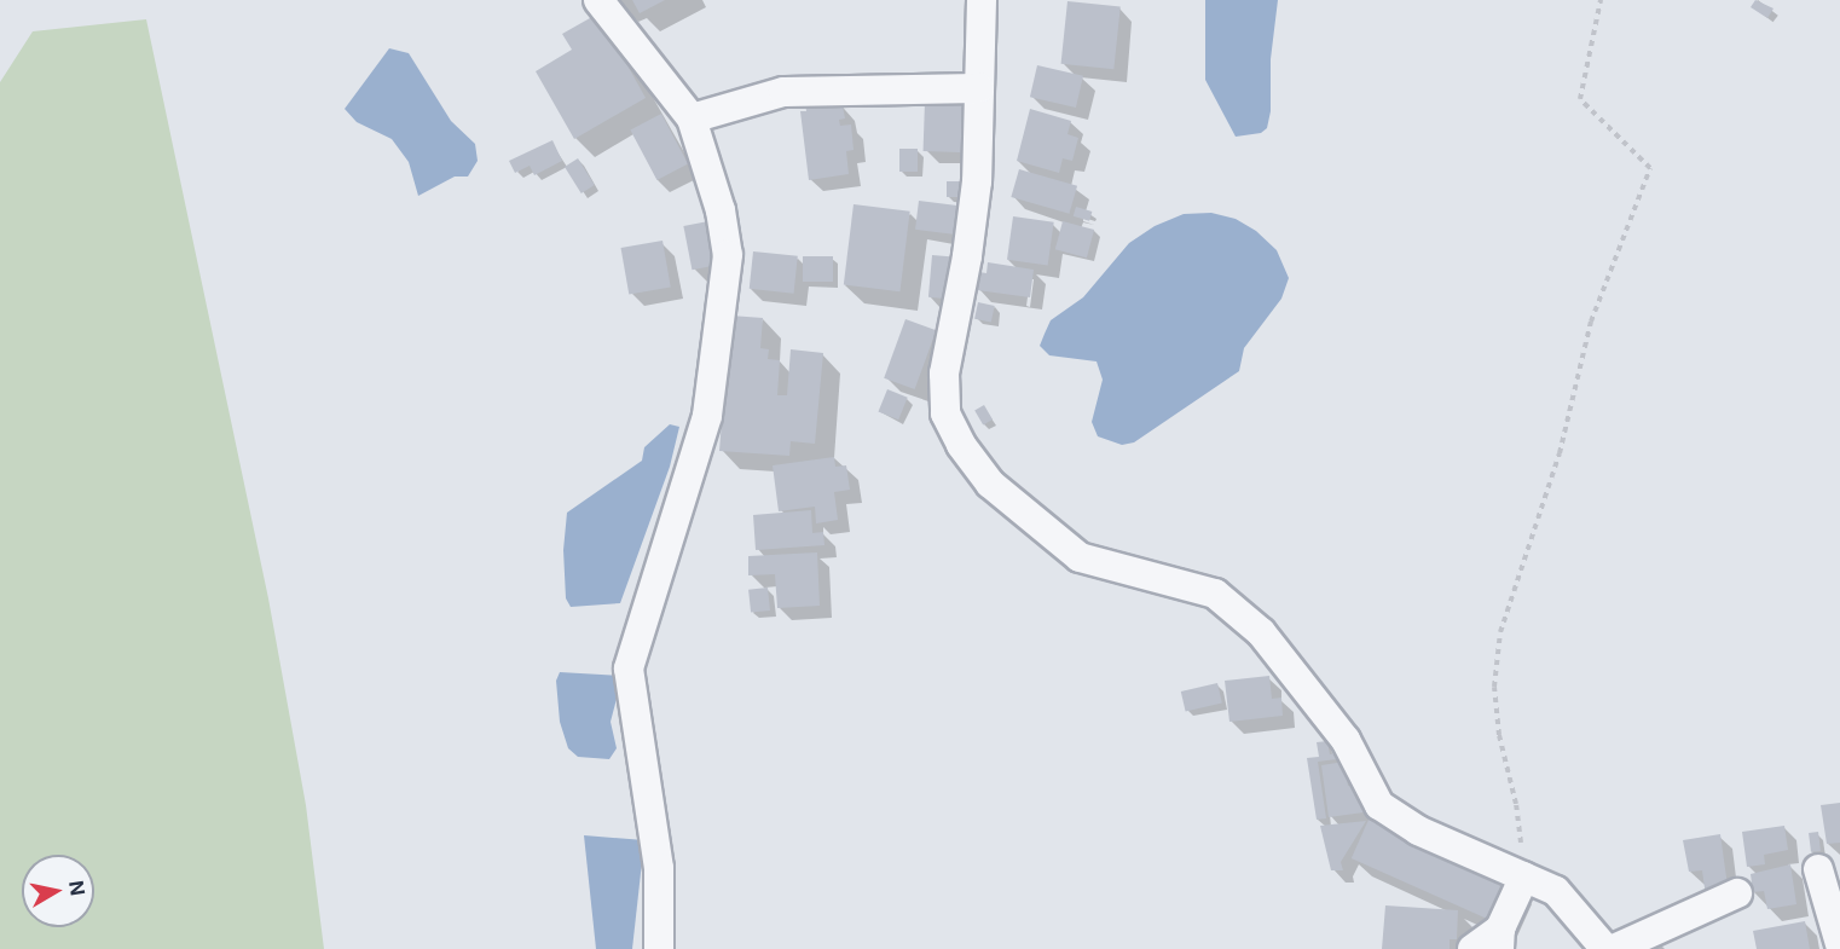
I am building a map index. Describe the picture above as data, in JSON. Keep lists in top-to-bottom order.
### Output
{
  "north": "right"
}
